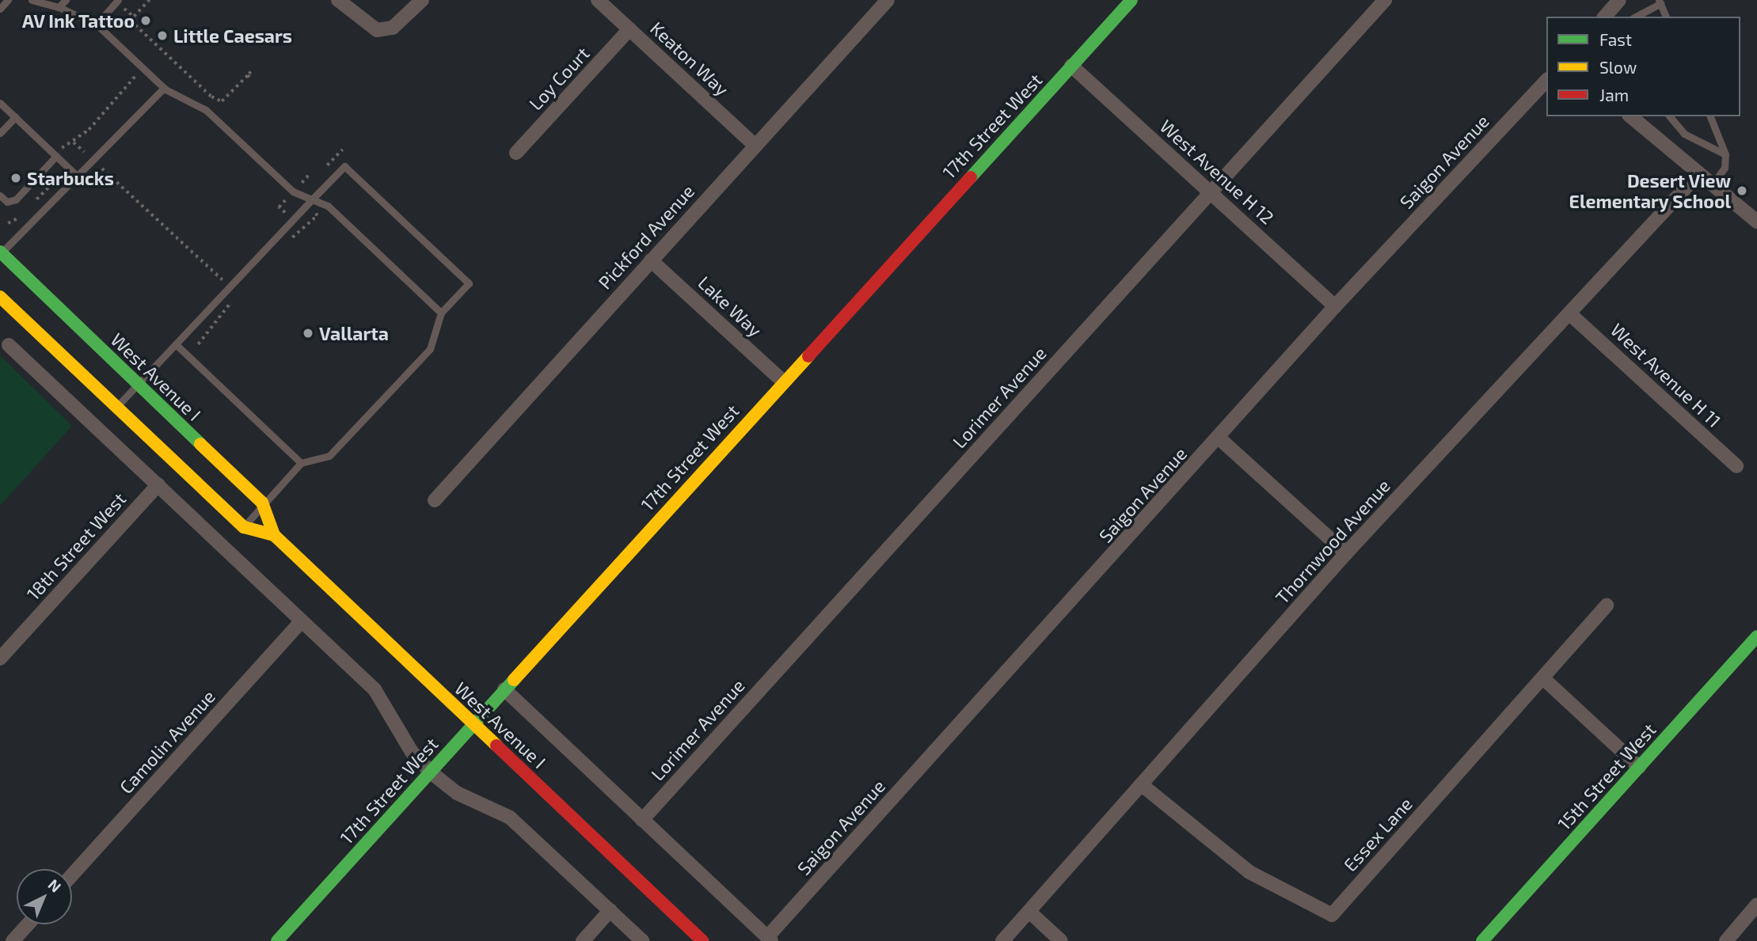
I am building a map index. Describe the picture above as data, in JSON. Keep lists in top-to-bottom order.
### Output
{
  "streets": {
    "street": [
      "Keaton Way",
      "Loy Court",
      "17th Street West",
      "Saigon Avenue",
      "West Avenue H 12",
      "Pickford Avenue",
      "Lake Way",
      "West Avenue H 11",
      "West Avenue I",
      "Lorimer Avenue",
      "Thornwood Avenue",
      "18th Street West",
      "Camolin Avenue",
      "15th Street West",
      "Essex Lane"
    ]
  },
  "crossings": [
    ["Keaton Way", "Loy Court"],
    ["Keaton Way", "Pickford Avenue"],
    ["17th Street West", "West Avenue H 12"],
    ["17th Street West", "Lake Way"],
    ["17th Street West", "West Avenue I"],
    ["Saigon Avenue", "West Avenue H 12"],
    ["West Avenue H 12", "Lorimer Avenue"],
    ["Pickford Avenue", "Lake Way"],
    ["West Avenue H 11", "Thornwood Avenue"],
    ["Thornwood Avenue", "Essex Lane"]
  ],
  "places": [
    "AV Ink Tattoo",
    "Little Caesars",
    "Starbucks",
    "Desert View Elementary School",
    "Vallarta"
  ],
  "legend": ["Fast", "Slow", "Jam"],
  "north": "top right"
}
